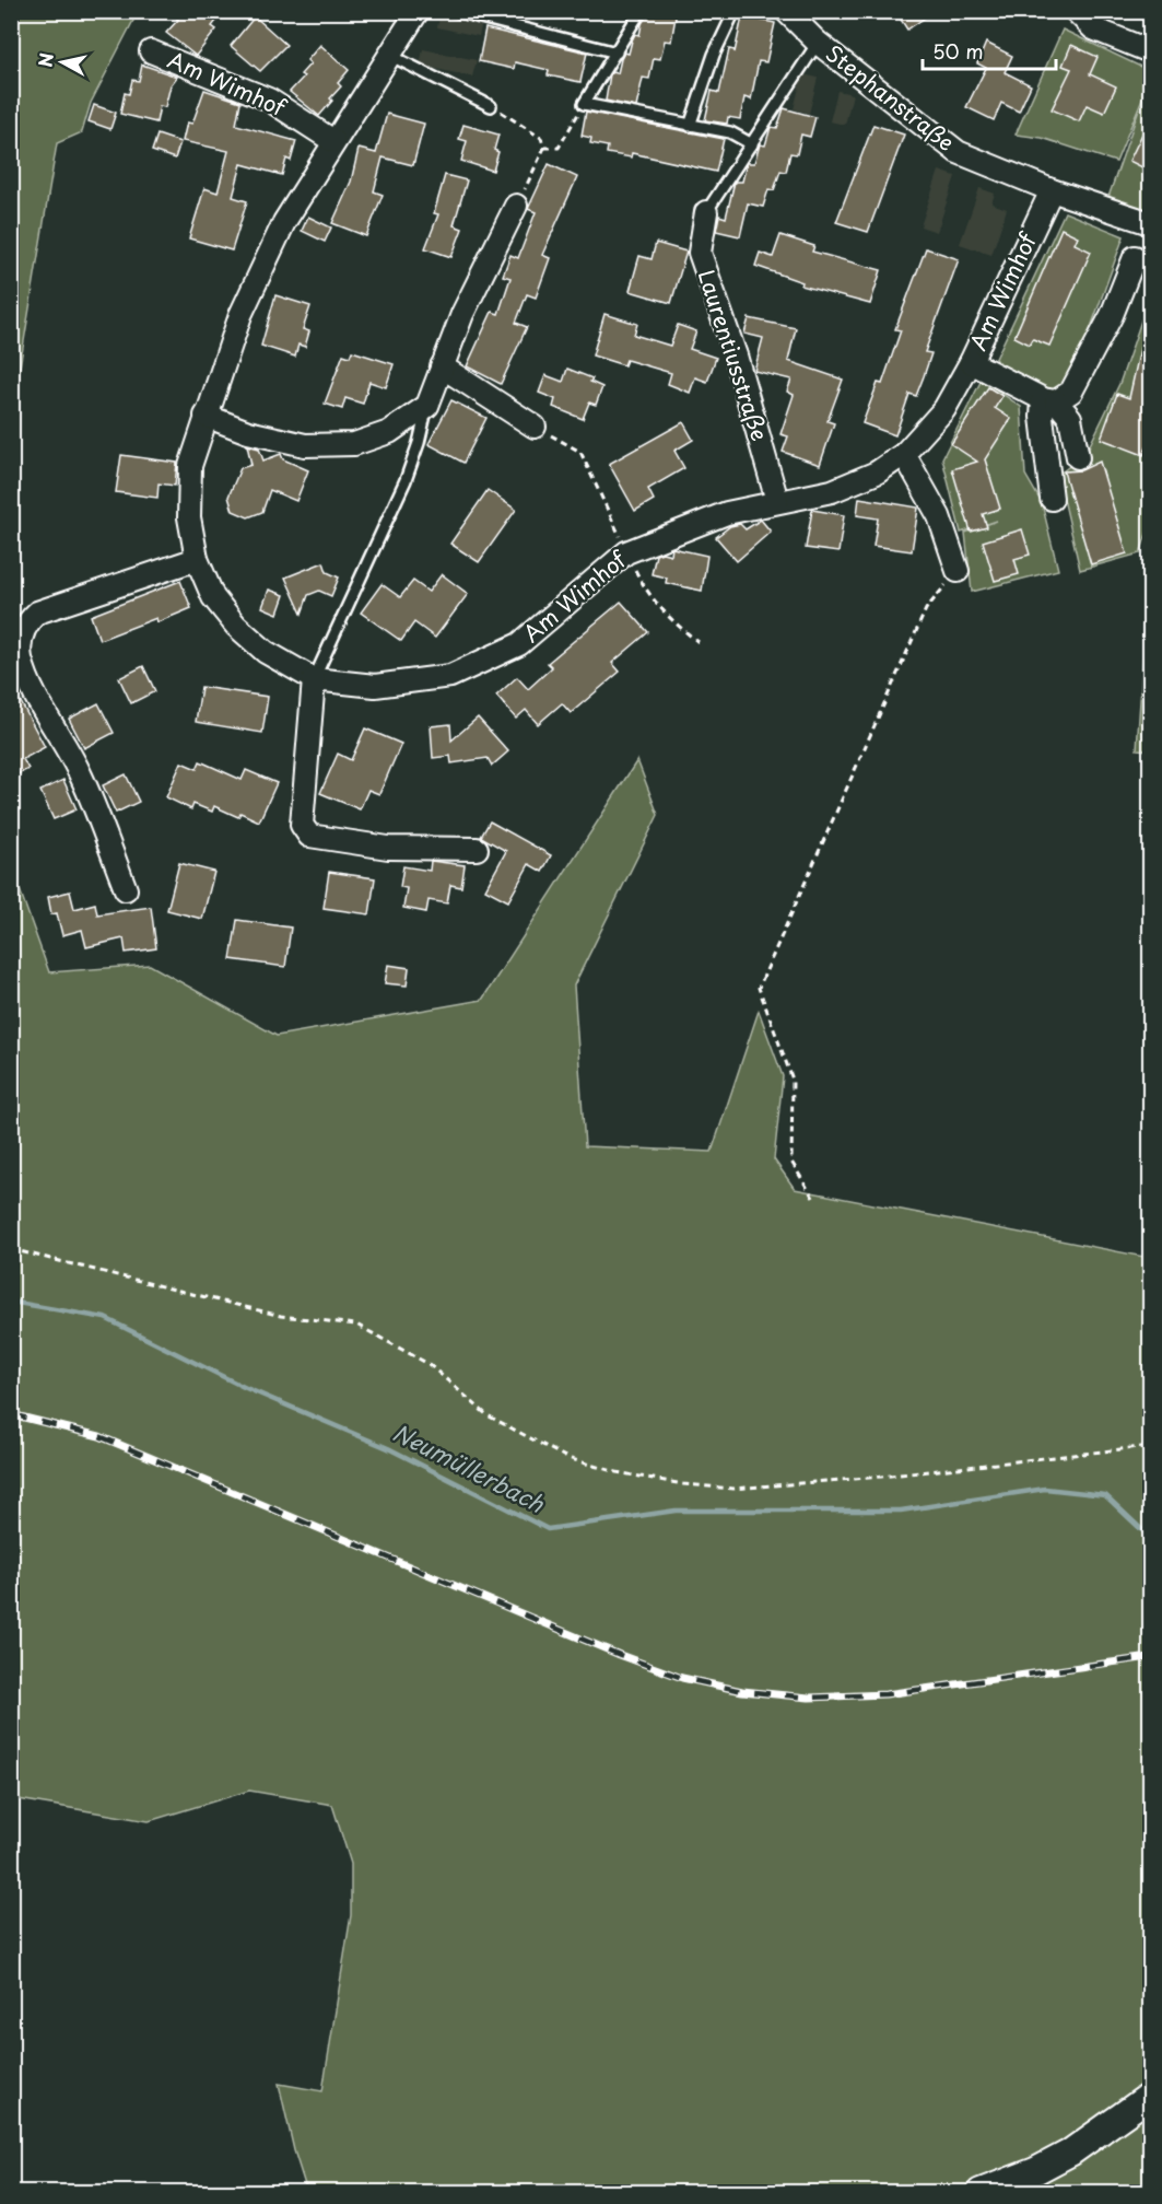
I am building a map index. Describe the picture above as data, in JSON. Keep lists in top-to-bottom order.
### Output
{
  "streets": {
    "street": ["Am Wimhof", "Stephanstraße", "Laurentiusstraße"]
  },
  "crossings": [
    ["Am Wimhof", "Stephanstraße"],
    ["Am Wimhof", "Laurentiusstraße"],
    ["Stephanstraße", "Laurentiusstraße"]
  ],
  "water": ["Neumüllerbach"],
  "scale_bar": "50 m",
  "north": "left"
}
